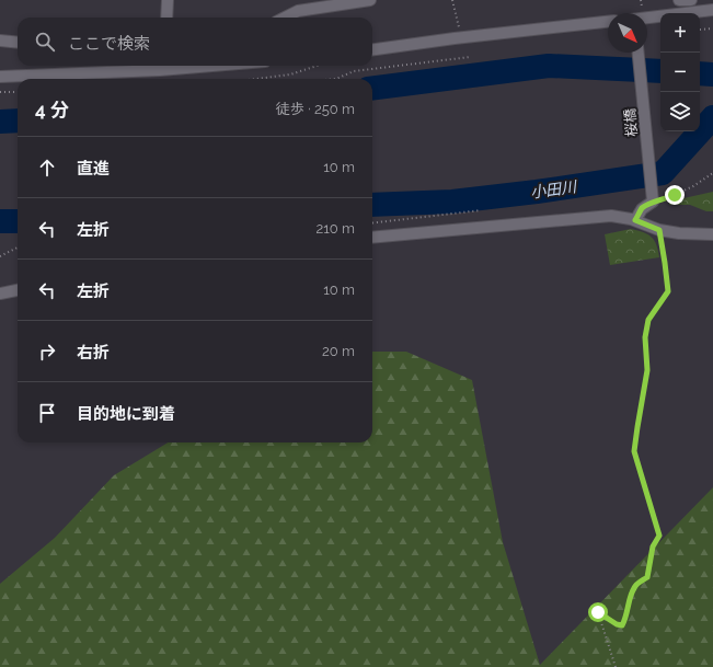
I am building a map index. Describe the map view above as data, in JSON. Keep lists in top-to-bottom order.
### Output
{
  "streets": {
    "street": ["桜橋"]
  },
  "water": ["小田川"],
  "north": "bottom right",
  "page": {
    "map_buttons": ["+", "−"],
    "search": "ここで検索",
    "heading": ["4 分", "徒歩 · 250 m"],
    "list": [
      ["直進", "10 m"],
      ["左折", "210 m"],
      ["左折", "10 m"],
      ["右折", "20 m"],
      "目的地に到着"
    ]
  }
}
